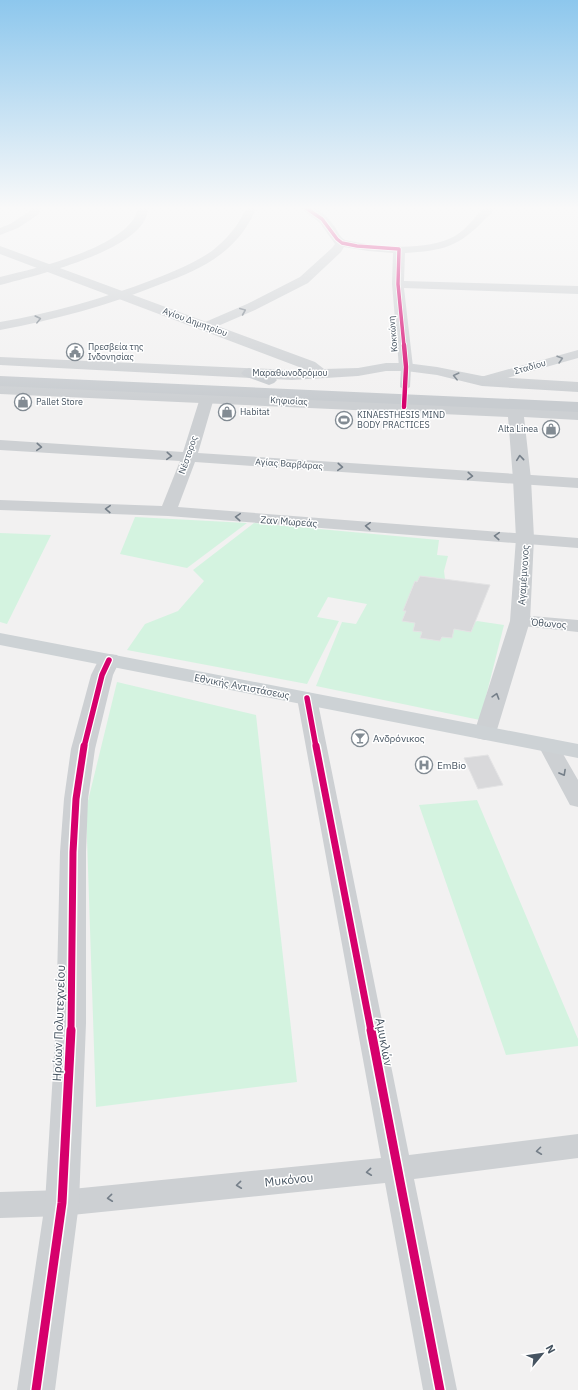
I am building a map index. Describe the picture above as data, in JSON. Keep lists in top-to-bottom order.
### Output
{
  "streets": {
    "main road": ["Κηφισίας", "Εθνικής Αντιστάσεως"],
    "street": [
      "Αγίου Δημητρίου",
      "Κοκκώνη",
      "Σταδίου",
      "Μαραθωνοδρόμου",
      "Νέστορος",
      "Αγίας Βαρβάρας",
      "Ζαν Μωρεάς",
      "Αγαμέμνονος",
      "Όθωνος",
      "Ηρώων Πολυτεχνείου",
      "Αμυκλών",
      "Μυκόνου"
    ]
  },
  "crossings": [
    ["Αγίου Δημητρίου", "Μαραθωνοδρόμου"],
    ["Κοκκώνη", "Μαραθωνοδρόμου"],
    ["Κοκκώνη", "Κηφισίας"],
    ["Σταδίου", "Μαραθωνοδρόμου"],
    ["Μαραθωνοδρόμου", "Κηφισίας"],
    ["Κηφισίας", "Νέστορος"],
    ["Κηφισίας", "Αγαμέμνονος"],
    ["Νέστορος", "Αγίας Βαρβάρας"],
    ["Νέστορος", "Ζαν Μωρεάς"],
    ["Αγίας Βαρβάρας", "Αγαμέμνονος"],
    ["Ζαν Μωρεάς", "Αγαμέμνονος"],
    ["Αγαμέμνονος", "Όθωνος"],
    ["Αγαμέμνονος", "Εθνικής Αντιστάσεως"],
    ["Εθνικής Αντιστάσεως", "Ηρώων Πολυτεχνείου"],
    ["Εθνικής Αντιστάσεως", "Αμυκλών"],
    ["Ηρώων Πολυτεχνείου", "Μυκόνου"],
    ["Αμυκλών", "Μυκόνου"]
  ],
  "one_way": [
    "Αγίας Βαρβάρας",
    "Ζαν Μωρεάς",
    "Αγαμέμνονος",
    "Μυκόνου"
  ],
  "places": {
    "public building": ["Πρεσβεία της Ινδονησίας"],
    "shop": ["Pallet Store", "Habitat", "Alta Linea"],
    "sports": ["KINAESTHESIS MIND BODY PRACTICES"],
    "bar": ["Ανδρόνικος"],
    "hospital": ["EmBio"]
  },
  "north": "top right"
}
